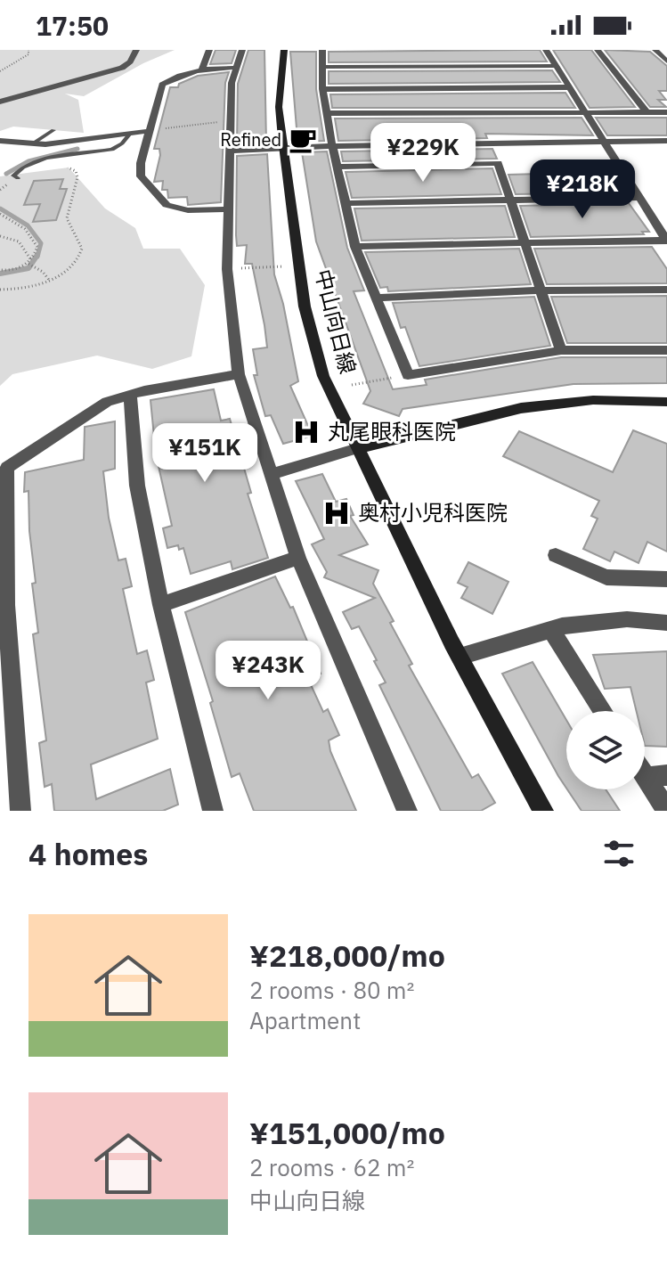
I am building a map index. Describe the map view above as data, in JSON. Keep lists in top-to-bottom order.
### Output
{
  "streets": {
    "main road": ["中山向日線"]
  },
  "places": {
    "cafe": ["Refined"],
    "hospital": ["丸尾眼科医院", "奥村小児科医院"]
  },
  "page": {
    "status": "17:50",
    "price": [
      "¥229K",
      "¥218K",
      "¥151K",
      "¥243K"
    ],
    "heading": "4 homes",
    "list": [
      {
        "name": "¥218,000/mo",
        "note": "2 rooms · 80 m² · Apartment"
      },
      {
        "name": "¥151,000/mo",
        "note": "2 rooms · 62 m² · 中山向日線"
      }
    ]
  }
}
